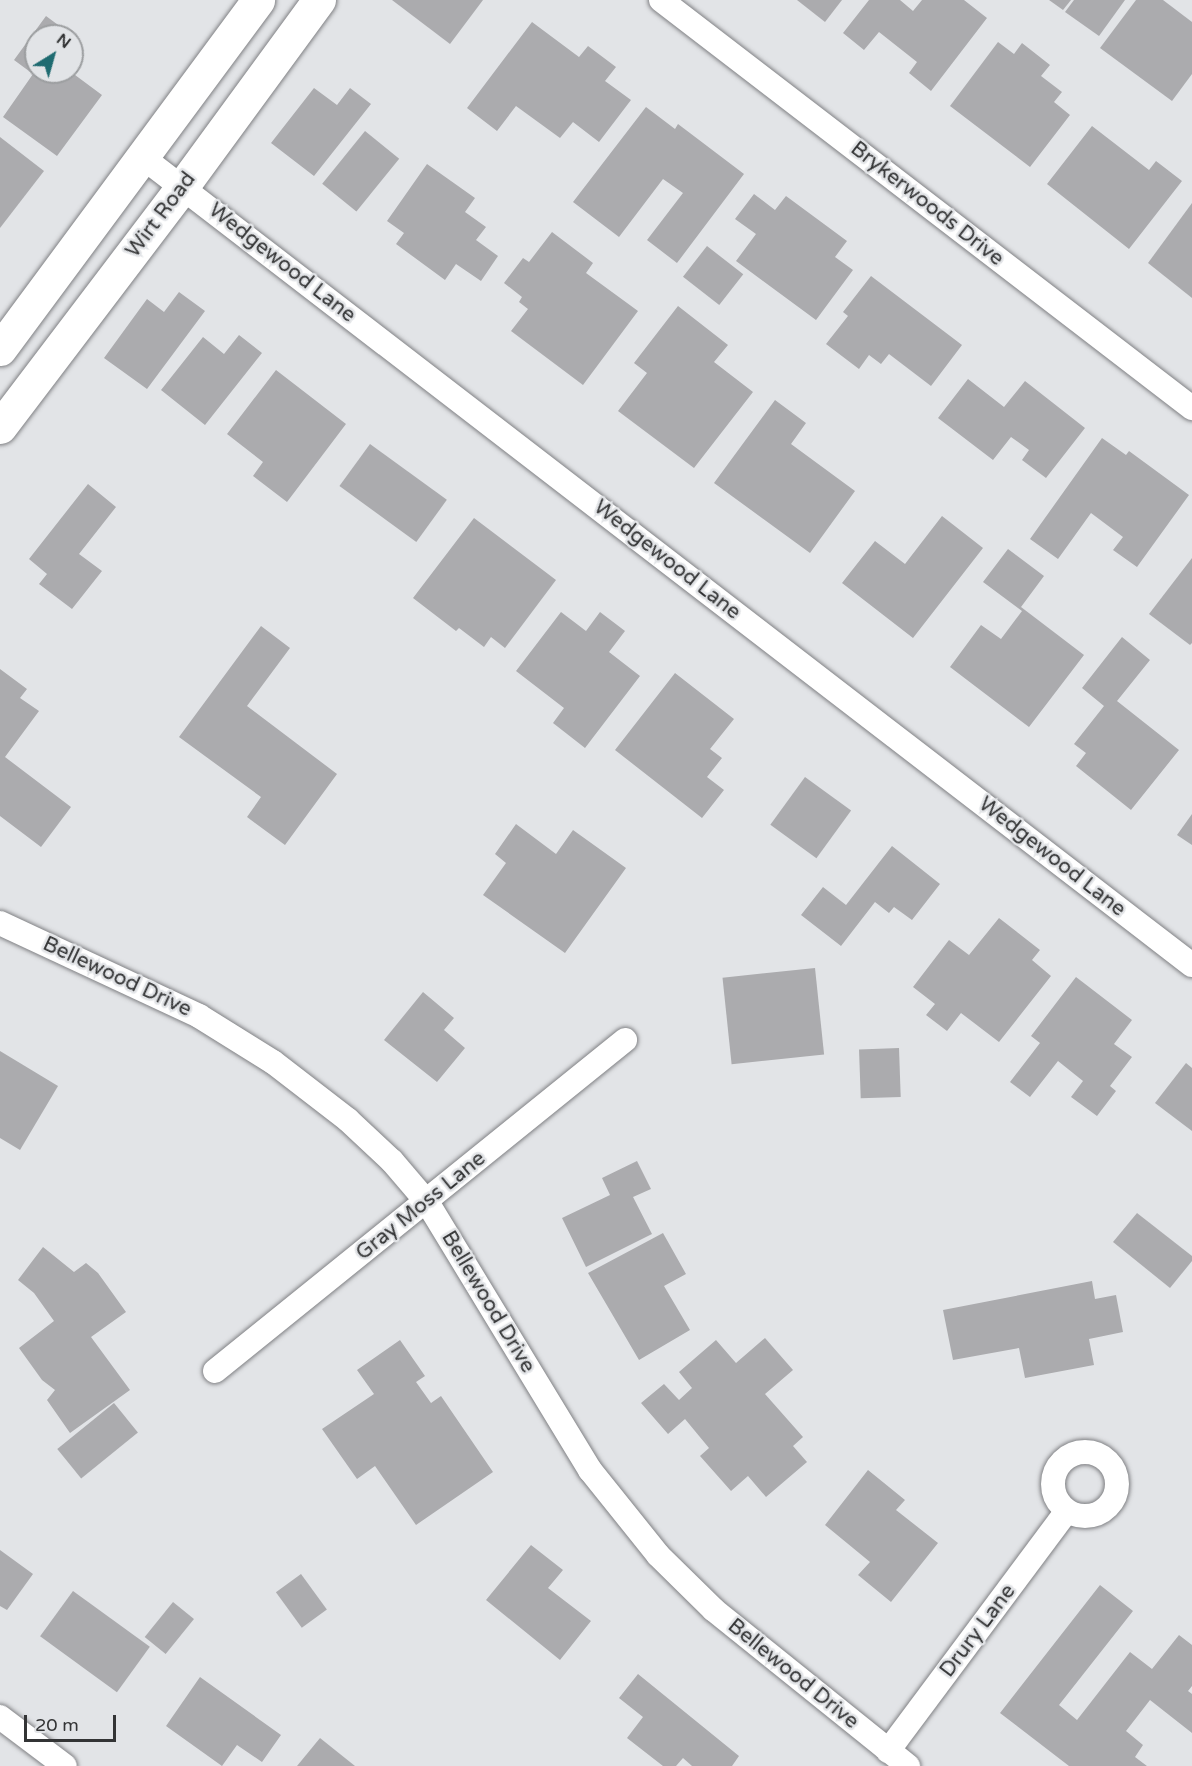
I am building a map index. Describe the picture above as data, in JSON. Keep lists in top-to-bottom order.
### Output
{
  "streets": {
    "main road": ["Wirt Road"],
    "street": [
      "Brykerwoods Drive",
      "Wedgewood Lane",
      "Bellewood Drive",
      "Gray Moss Lane",
      "Drury Lane"
    ]
  },
  "crossings": [
    ["Wirt Road", "Wedgewood Lane"],
    ["Bellewood Drive", "Gray Moss Lane"],
    ["Bellewood Drive", "Drury Lane"]
  ],
  "scale_bar": "20 m",
  "north": "top right"
}
